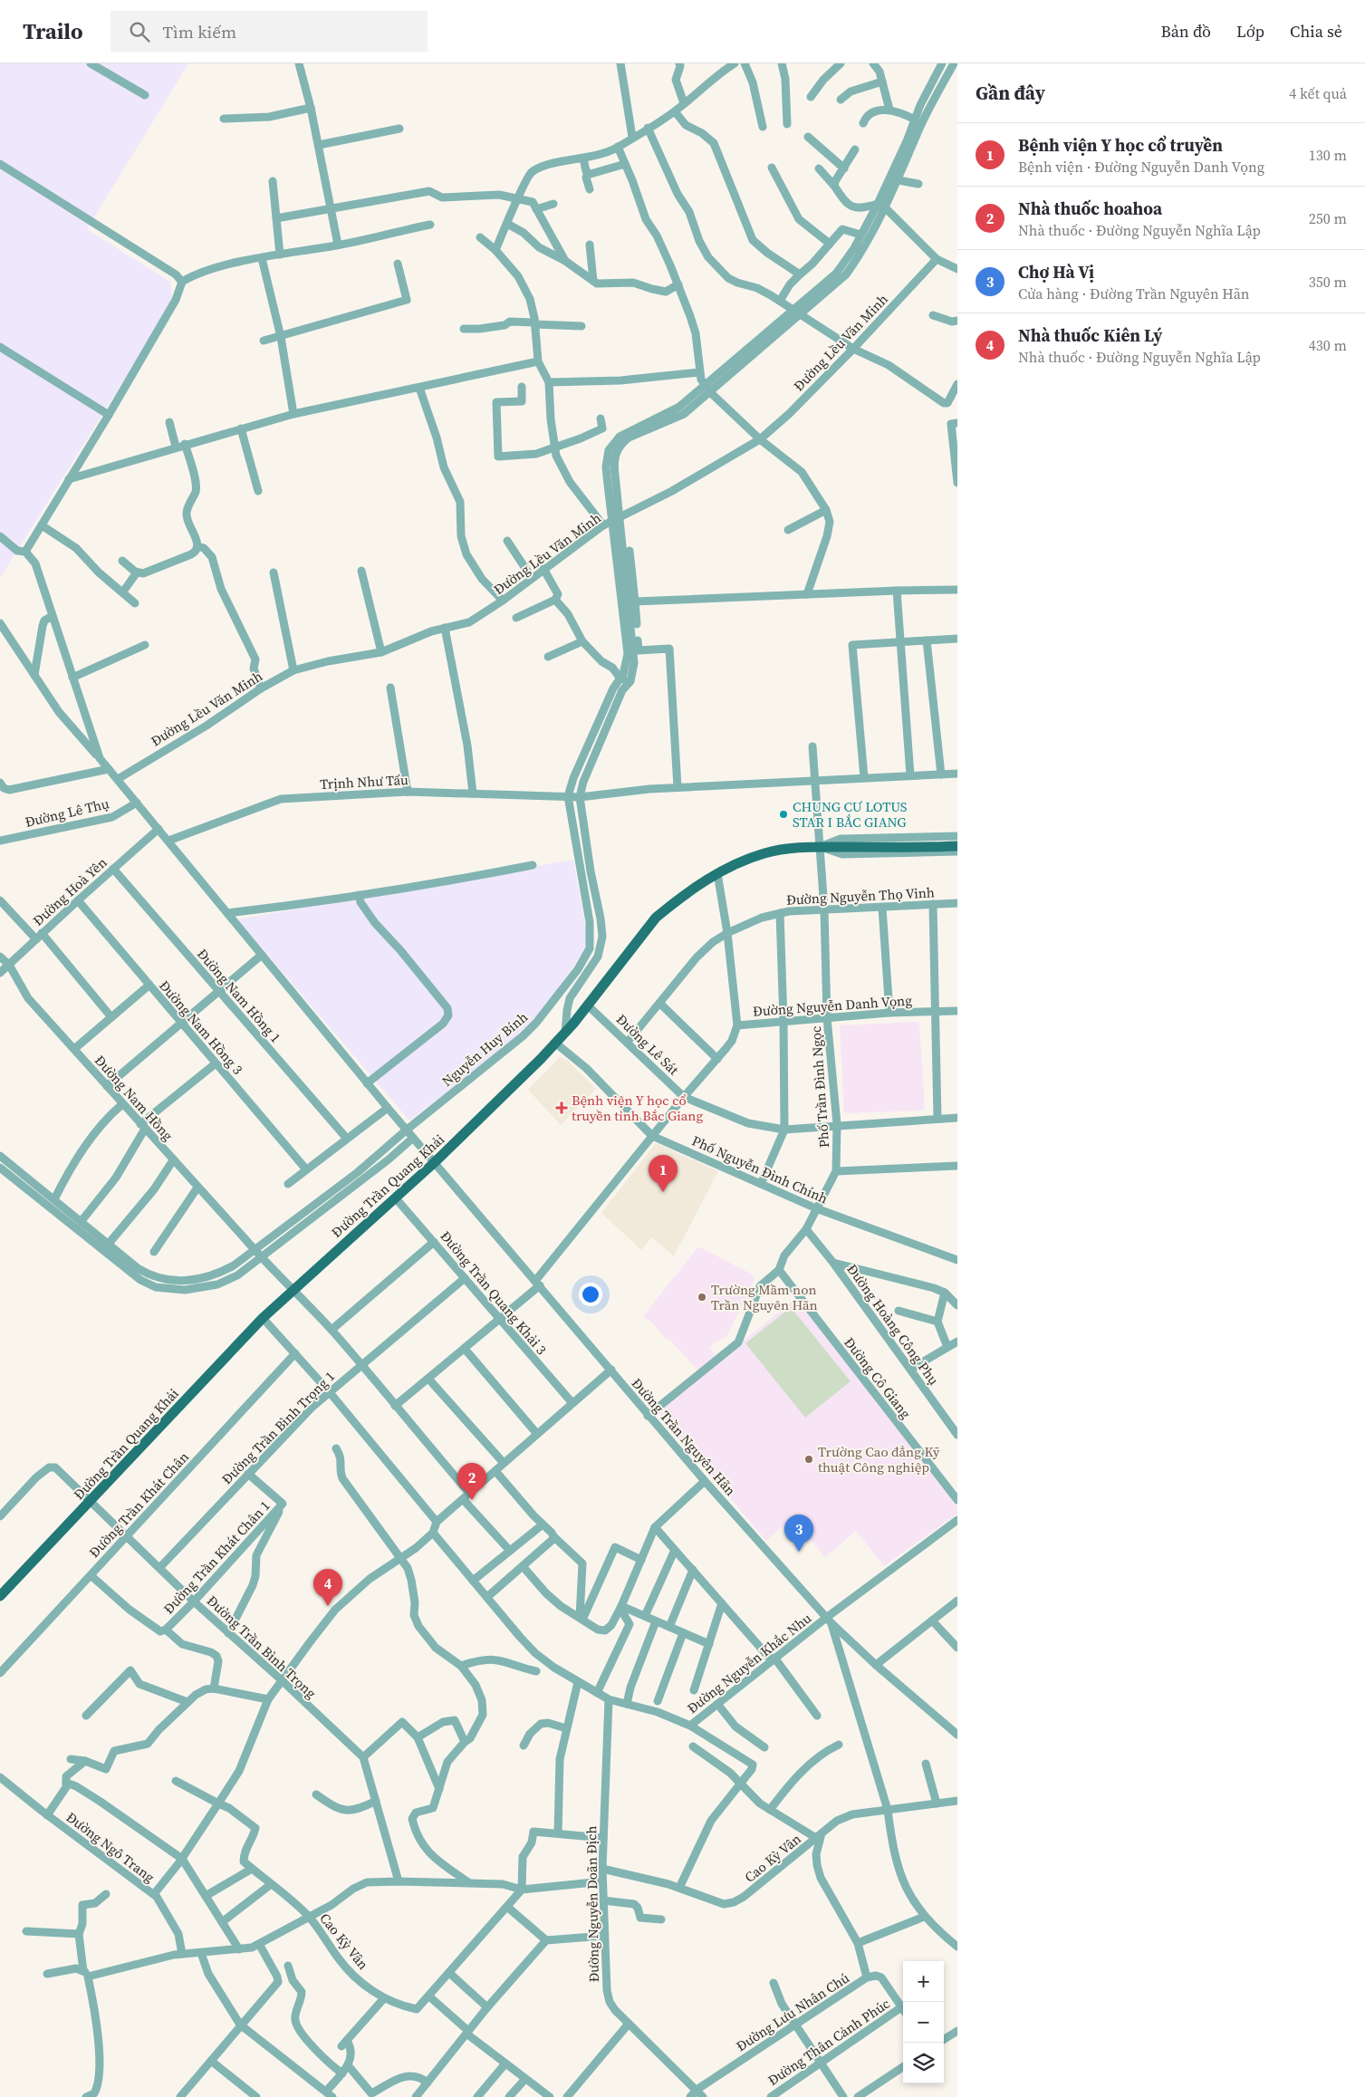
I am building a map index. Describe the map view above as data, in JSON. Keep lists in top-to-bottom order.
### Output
{
  "streets": {
    "main road": ["Đường Trần Quang Khải"],
    "street": [
      "Đường Lều Văn Minh",
      "Trịnh Như Tấu",
      "Đường Lê Thụ",
      "Đường Hoà Yên",
      "Đường Nguyễn Thọ Vinh",
      "Đường Nam Hồng 1",
      "Đường Nguyễn Danh Vọng",
      "Đường Nam Hồng 3",
      "Đường Lê Sát",
      "Nguyễn Huy Bính",
      "Phố Trần Đình Ngọc",
      "Đường Nam Hồng",
      "Phố Nguyễn Đình Chính",
      "Đường Trần Quang Khải 3",
      "Đường Hoàng Công Phụ",
      "Đường Cô Giang",
      "Đường Trần Bình Trọng 1",
      "Đường Trần Nguyên Hãn",
      "Đường Trần Khát Chân",
      "Đường Trần Khát Chân 1",
      "Đường Trần Bình Trọng",
      "Đường Nguyễn Khắc Nhu",
      "Đường Ngô Trang",
      "Cao Kỳ Vân",
      "Đường Nguyễn Doãn Địch",
      "Đường Lưu Nhân Chú",
      "Đường Thân Cảnh Phúc"
    ]
  },
  "crossings": [
    ["Đường Lều Văn Minh", "Đường Trần Nguyên Hãn"],
    ["Trịnh Như Tấu", "Nguyễn Huy Bính"],
    ["Trịnh Như Tấu", "Phố Trần Đình Ngọc"],
    ["Trịnh Như Tấu", "Đường Trần Nguyên Hãn"],
    ["Đường Lê Thụ", "Đường Trần Nguyên Hãn"],
    ["Đường Hoà Yên", "Đường Nam Hồng 1"],
    ["Đường Hoà Yên", "Đường Nam Hồng 3"],
    ["Đường Hoà Yên", "Đường Nam Hồng"],
    ["Đường Hoà Yên", "Đường Trần Nguyên Hãn"],
    ["Đường Nguyễn Thọ Vinh", "Đường Lê Sát"],
    ["Đường Nguyễn Thọ Vinh", "Phố Trần Đình Ngọc"],
    ["Đường Nguyễn Danh Vọng", "Đường Lê Sát"],
    ["Đường Nguyễn Danh Vọng", "Phố Trần Đình Ngọc"],
    ["Đường Nguyễn Danh Vọng", "Đường Nam Hồng"],
    ["Đường Nguyễn Danh Vọng", "Phố Nguyễn Đình Chính"],
    ["Đường Nguyễn Danh Vọng", "Đường Trần Quang Khải 3"],
    ["Đường Nguyễn Danh Vọng", "Đường Trần Nguyên Hãn"],
    ["Đường Lê Sát", "Phố Trần Đình Ngọc"],
    ["Đường Lê Sát", "Đường Trần Quang Khải"],
    ["Nguyễn Huy Bính", "Đường Nam Hồng"],
    ["Nguyễn Huy Bính", "Đường Trần Nguyên Hãn"],
    ["Phố Trần Đình Ngọc", "Phố Nguyễn Đình Chính"],
    ["Phố Trần Đình Ngọc", "Đường Trần Quang Khải"],
    ["Phố Trần Đình Ngọc", "Đường Hoàng Công Phụ"],
    ["Phố Trần Đình Ngọc", "Đường Cô Giang"],
    ["Phố Trần Đình Ngọc", "Đường Trần Nguyên Hãn"],
    ["Đường Nam Hồng", "Đường Trần Quang Khải"],
    ["Đường Nam Hồng", "Đường Trần Bình Trọng 1"],
    ["Phố Nguyễn Đình Chính", "Đường Trần Quang Khải"],
    ["Đường Trần Quang Khải", "Đường Trần Quang Khải 3"],
    ["Đường Trần Quang Khải", "Đường Trần Nguyên Hãn"],
    ["Đường Trần Quang Khải", "Đường Trần Bình Trọng"],
    ["Đường Trần Quang Khải 3", "Đường Trần Bình Trọng 1"],
    ["Đường Trần Bình Trọng 1", "Đường Trần Khát Chân 1"],
    ["Đường Trần Bình Trọng 1", "Đường Trần Bình Trọng"],
    ["Đường Trần Nguyên Hãn", "Đường Nguyễn Khắc Nhu"],
    ["Đường Trần Khát Chân", "Đường Trần Khát Chân 1"],
    ["Đường Trần Khát Chân", "Đường Trần Bình Trọng"],
    ["Đường Trần Khát Chân 1", "Đường Trần Bình Trọng"],
    ["Đường Nguyễn Khắc Nhu", "Đường Nguyễn Doãn Địch"],
    ["Đường Ngô Trang", "Cao Kỳ Vân"],
    ["Cao Kỳ Vân", "Đường Nguyễn Doãn Địch"],
    ["Đường Nguyễn Doãn Địch", "Đường Lưu Nhân Chú"]
  ],
  "places": {
    "other": ["CHUNG CƯ LOTUS STAR I BẮC GIANG", "Trường Mầm non Trần Nguyên Hãn", "Trường Cao đẳng Kỹ thuật Công nghiệp"],
    "health": ["Bệnh viện Y học cổ truyền tỉnh Bắc Giang"]
  },
  "page": {
    "header": "Trailo",
    "search": "Tìm kiếm",
    "nav": ["Bản đồ", "Lớp", "Chia sẻ"],
    "heading": ["Gần đây", "4 kết quả"],
    "list": [
      {
        "mark": "1",
        "name": "Bệnh viện Y học cổ truyền",
        "note": "Bệnh viện · Đường Nguyễn Danh Vọng",
        "value": "130 m"
      },
      {
        "mark": "2",
        "name": "Nhà thuốc hoahoa",
        "note": "Nhà thuốc · Đường Nguyễn Nghĩa Lập",
        "value": "250 m"
      },
      {
        "mark": "3",
        "name": "Chợ Hà Vị",
        "note": "Cửa hàng · Đường Trần Nguyên Hãn",
        "value": "350 m"
      },
      {
        "mark": "4",
        "name": "Nhà thuốc Kiên Lý",
        "note": "Nhà thuốc · Đường Nguyễn Nghĩa Lập",
        "value": "430 m"
      }
    ],
    "pins": [
      "1",
      "2",
      "3",
      "4"
    ],
    "map_buttons": ["+", "−"]
  }
}
